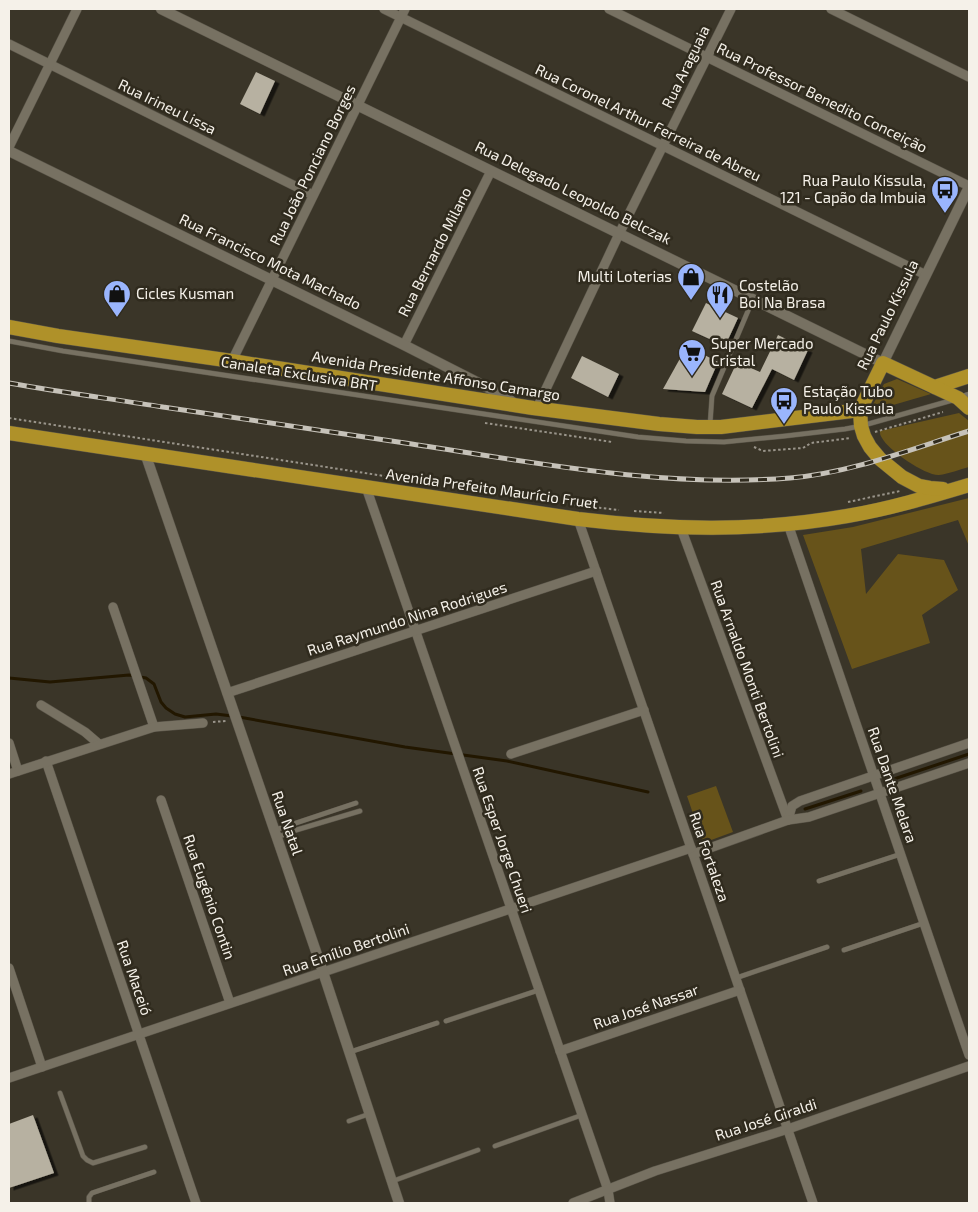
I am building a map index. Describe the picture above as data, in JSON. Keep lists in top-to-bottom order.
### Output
{
  "streets": {
    "main road": [
      "Rua Delegado Leopoldo Belczak",
      "Rua Paulo Kissula",
      "Avenida Presidente Affonso Camargo",
      "Avenida Prefeito Maurício Fruet"
    ],
    "street": [
      "Rua Araguaia",
      "Rua Professor Benedito Conceição",
      "Rua Irineu Lissa",
      "Rua Coronel Arthur Ferreira de Abreu",
      "Rua João Ponciano Borges",
      "Rua Bernardo Milano",
      "Rua Francisco Mota Machado",
      "Rua Raymundo Nina Rodrigues",
      "Rua Arnaldo Monti Bertolini",
      "Rua Dante Melara",
      "Rua Natal",
      "Rua Esper Jorge Chueri",
      "Rua Fortaleza",
      "Rua Eugênio Contin",
      "Rua Emílio Bertolini",
      "Rua Maceió",
      "Rua José Nassar",
      "Rua José Giraldi"
    ],
    "lane": ["Canaleta Exclusiva BRT"]
  },
  "crossings": [
    ["Rua Araguaia", "Rua Professor Benedito Conceição"],
    ["Rua Araguaia", "Rua Coronel Arthur Ferreira de Abreu"],
    ["Rua Araguaia", "Rua Delegado Leopoldo Belczak"],
    ["Rua Araguaia", "Avenida Presidente Affonso Camargo"],
    ["Rua Professor Benedito Conceição", "Rua Paulo Kissula"],
    ["Rua Irineu Lissa", "Rua João Ponciano Borges"],
    ["Rua Coronel Arthur Ferreira de Abreu", "Rua João Ponciano Borges"],
    ["Rua Coronel Arthur Ferreira de Abreu", "Rua Paulo Kissula"],
    ["Rua João Ponciano Borges", "Rua Delegado Leopoldo Belczak"],
    ["Rua João Ponciano Borges", "Rua Francisco Mota Machado"],
    ["Rua João Ponciano Borges", "Avenida Presidente Affonso Camargo"],
    ["Rua Delegado Leopoldo Belczak", "Rua Bernardo Milano"],
    ["Rua Delegado Leopoldo Belczak", "Rua Paulo Kissula"],
    ["Rua Delegado Leopoldo Belczak", "Canaleta Exclusiva BRT"],
    ["Rua Bernardo Milano", "Rua Francisco Mota Machado"],
    ["Rua Francisco Mota Machado", "Avenida Presidente Affonso Camargo"],
    ["Rua Paulo Kissula", "Canaleta Exclusiva BRT"],
    ["Rua Paulo Kissula", "Avenida Presidente Affonso Camargo"],
    ["Rua Paulo Kissula", "Avenida Prefeito Maurício Fruet"],
    ["Avenida Prefeito Maurício Fruet", "Rua Arnaldo Monti Bertolini"],
    ["Avenida Prefeito Maurício Fruet", "Rua Dante Melara"],
    ["Avenida Prefeito Maurício Fruet", "Rua Natal"],
    ["Avenida Prefeito Maurício Fruet", "Rua Esper Jorge Chueri"],
    ["Avenida Prefeito Maurício Fruet", "Rua Fortaleza"],
    ["Rua Raymundo Nina Rodrigues", "Rua Natal"],
    ["Rua Raymundo Nina Rodrigues", "Rua Esper Jorge Chueri"],
    ["Rua Raymundo Nina Rodrigues", "Rua Fortaleza"],
    ["Rua Arnaldo Monti Bertolini", "Rua Emílio Bertolini"],
    ["Rua Dante Melara", "Rua Emílio Bertolini"],
    ["Rua Natal", "Rua Emílio Bertolini"],
    ["Rua Esper Jorge Chueri", "Rua Emílio Bertolini"],
    ["Rua Esper Jorge Chueri", "Rua José Nassar"],
    ["Rua Esper Jorge Chueri", "Rua José Giraldi"],
    ["Rua Fortaleza", "Rua Emílio Bertolini"],
    ["Rua Fortaleza", "Rua José Nassar"],
    ["Rua Fortaleza", "Rua José Giraldi"],
    ["Rua Eugênio Contin", "Rua Emílio Bertolini"],
    ["Rua Emílio Bertolini", "Rua Maceió"]
  ],
  "places": {
    "bus stop": ["Rua Paulo Kissula, 121 - Capão da Imbuia", "Estação Tubo Paulo Kissula"],
    "shop": ["Multi Loterias", "Cicles Kusman"],
    "restaurant": ["Costelão Boi Na Brasa"],
    "supermarket": ["Super Mercado Cristal"]
  }
}
